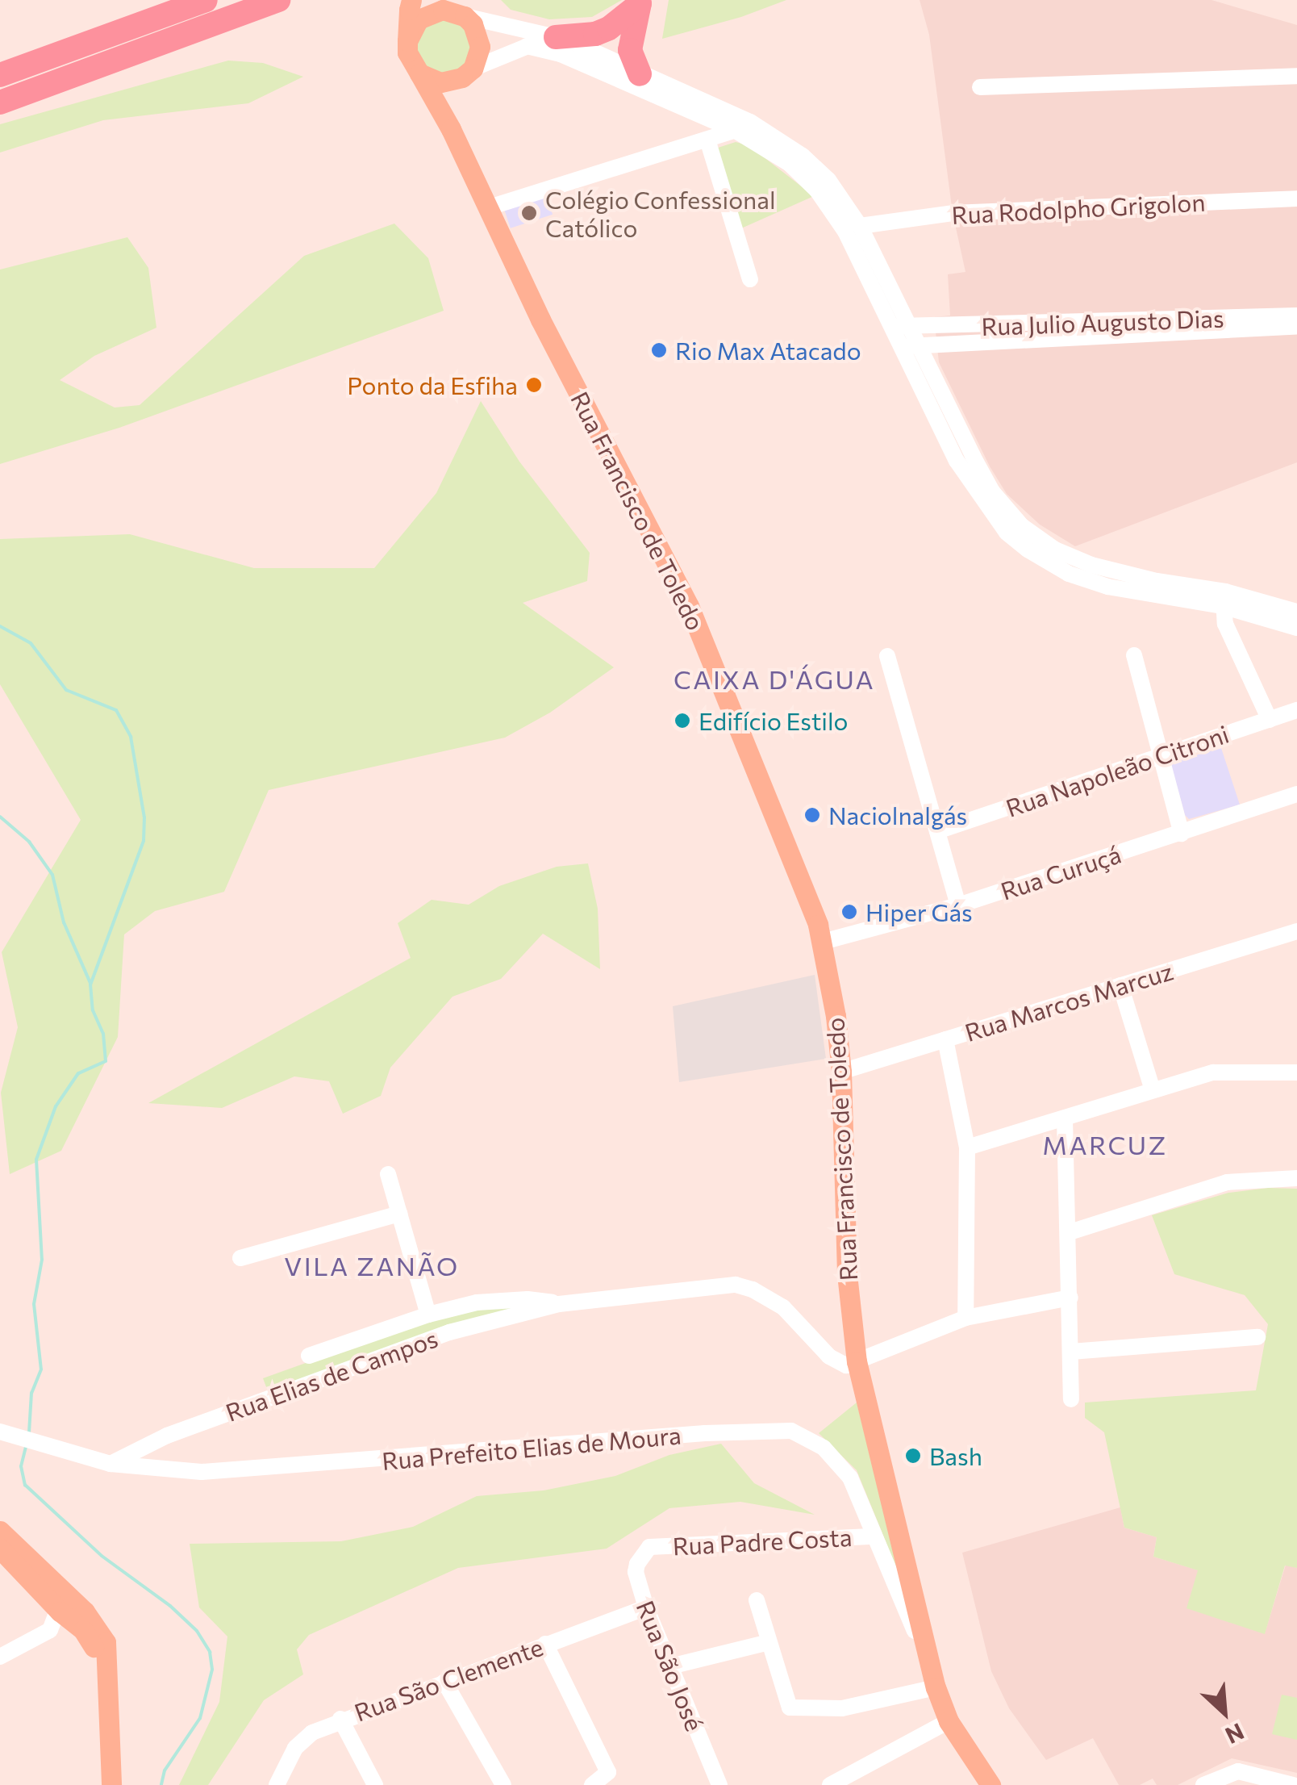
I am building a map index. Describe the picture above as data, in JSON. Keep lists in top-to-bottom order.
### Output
{
  "streets": {
    "main road": ["Rua Francisco de Toledo"],
    "street": [
      "Rua Rodolpho Grigolon",
      "Rua Julio Augusto Dias",
      "Rua Napoleão Citroni",
      "Rua Curuçá",
      "Rua Marcos Marcuz",
      "Rua Elias de Campos",
      "Rua Prefeito Elias de Moura",
      "Rua Padre Costa",
      "Rua São José",
      "Rua São Clemente"
    ]
  },
  "crossings": [
    ["Rua Francisco de Toledo", "Rua Curuçá"],
    ["Rua Francisco de Toledo", "Rua Marcos Marcuz"],
    ["Rua Francisco de Toledo", "Rua Elias de Campos"],
    ["Rua Francisco de Toledo", "Rua Prefeito Elias de Moura"],
    ["Rua Elias de Campos", "Rua Prefeito Elias de Moura"],
    ["Rua Prefeito Elias de Moura", "Rua Padre Costa"],
    ["Rua Padre Costa", "Rua São José"],
    ["Rua São José", "Rua São Clemente"]
  ],
  "districts": ["CAIXA D'ÁGUA", "MARCUZ", "VILA ZANÃO"],
  "places": [
    "Colégio Confessional Católico",
    "Rio Max Atacado",
    "Ponto da Esfiha",
    "Edifício Estilo",
    "Naciolnalgás",
    "Hiper Gás",
    "Bash"
  ],
  "north": "bottom right"
}
